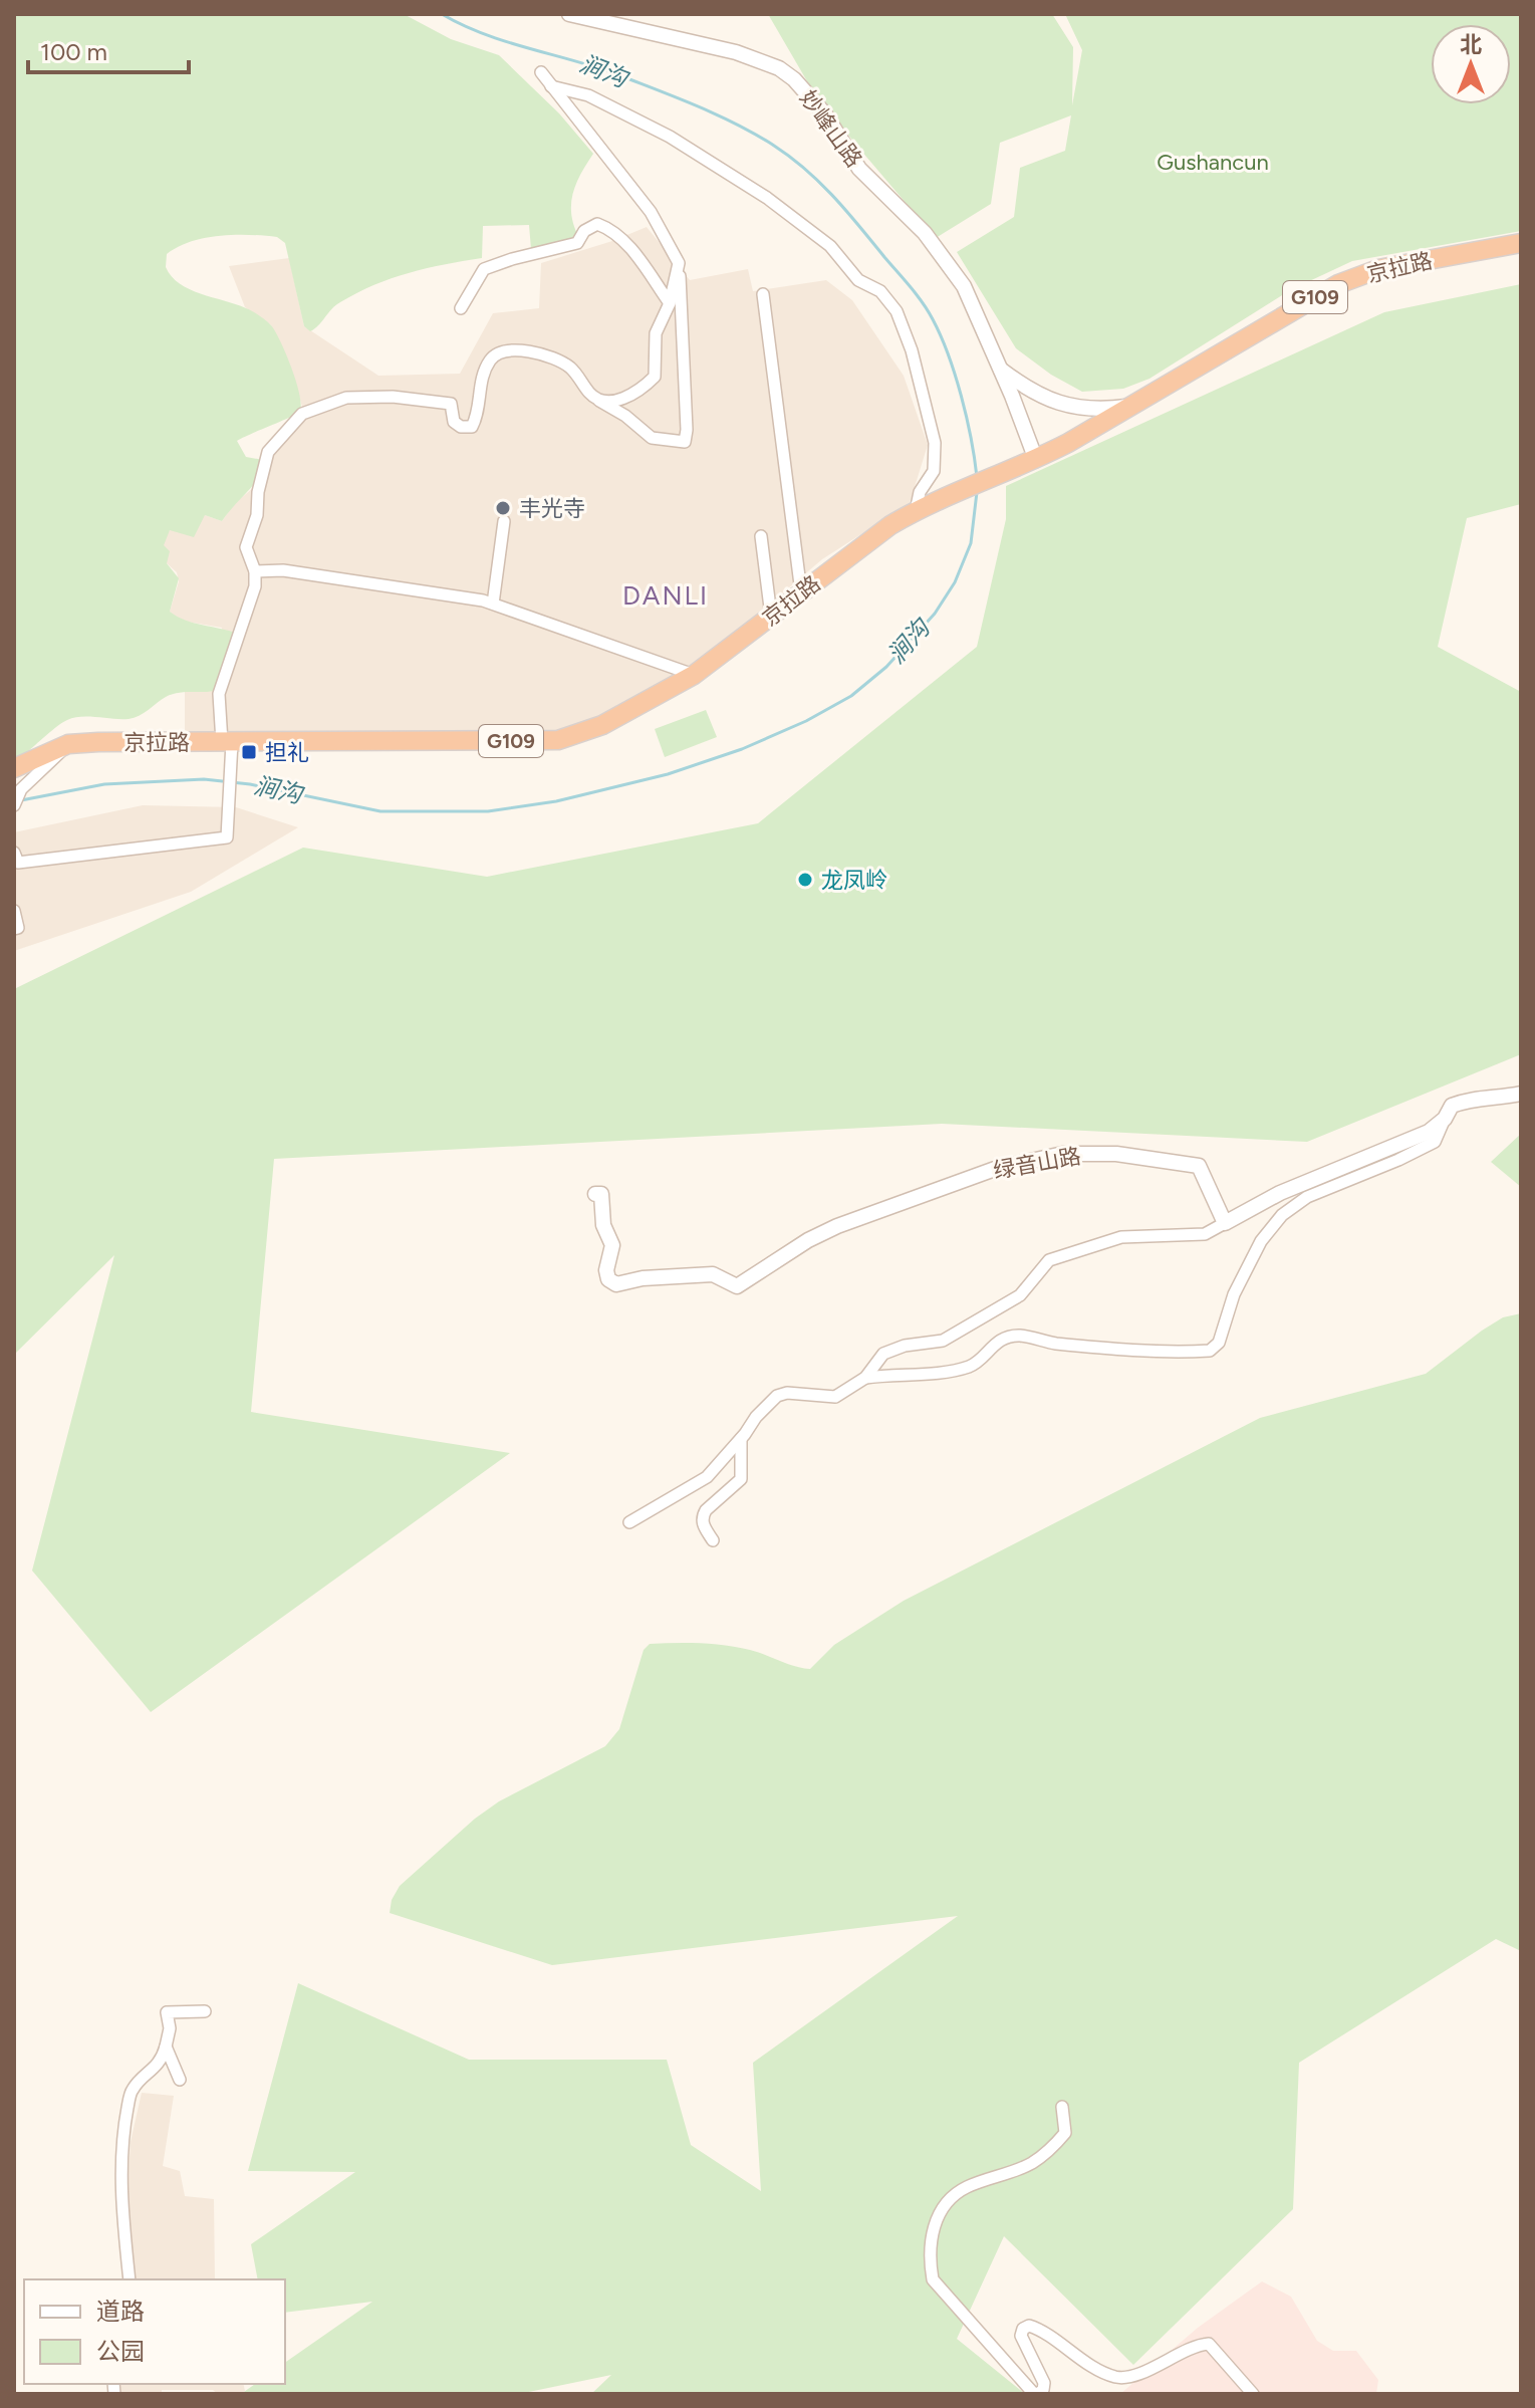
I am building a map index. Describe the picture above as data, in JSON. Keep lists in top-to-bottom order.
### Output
{
  "streets": {
    "highway": ["京拉路", "G109"],
    "street": ["妙峰山路", "绿音山路"]
  },
  "crossings": [
    ["妙峰山路", "京拉路"]
  ],
  "districts": ["DANLI"],
  "water": ["涧沟"],
  "parks": ["Gushancun"],
  "places": {
    "other": ["丰光寺", "龙凤岭"],
    "transit": ["担礼"]
  },
  "legend": ["道路", "公园"],
  "scale_bar": "100 m",
  "north": "top"
}
